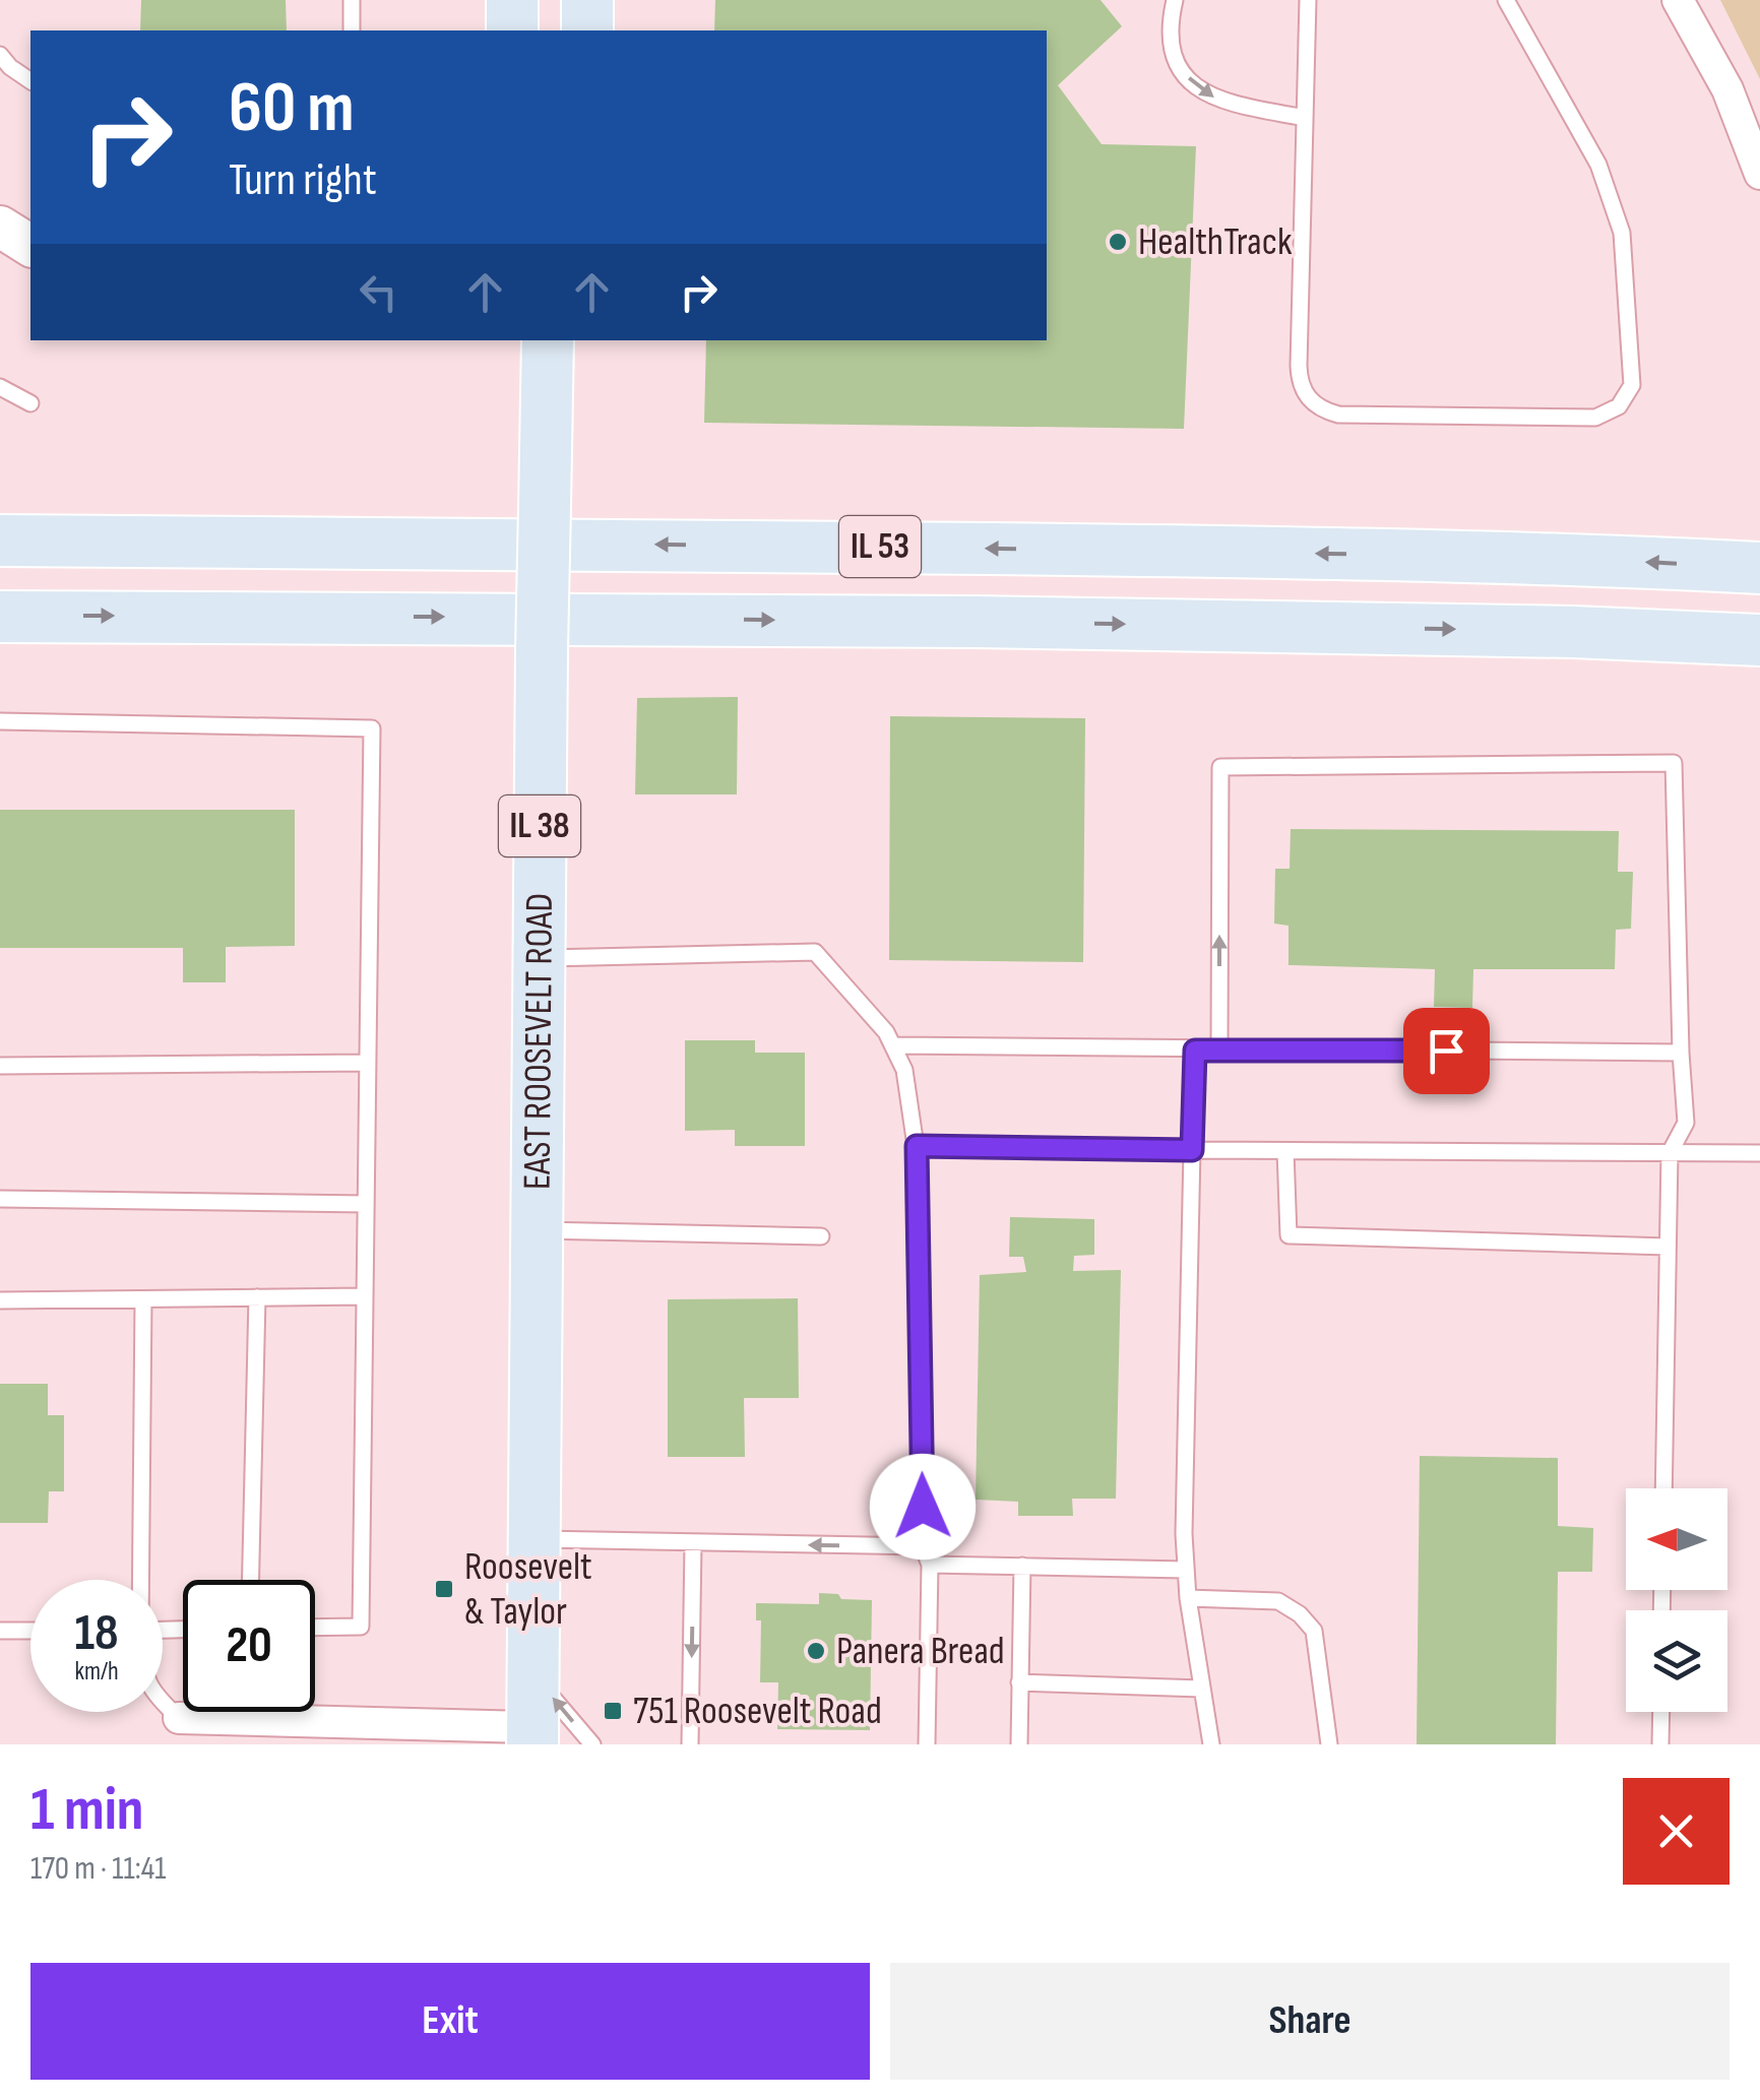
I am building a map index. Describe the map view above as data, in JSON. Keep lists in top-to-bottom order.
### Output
{
  "streets": {
    "main road": ["IL 53", "IL 38", "EAST ROOSEVELT ROAD"]
  },
  "places": {
    "other": ["HealthTrack", "Panera Bread"],
    "transit": ["Roosevelt & Taylor", "751 Roosevelt Road"]
  },
  "north": "left",
  "page": {
    "turn": ["60 m", "Turn right"],
    "speed": "18 km/h",
    "limit": "20",
    "heading": ["1 min", "170 m · 11:41"],
    "buttons": ["Exit", "Share"]
  }
}
